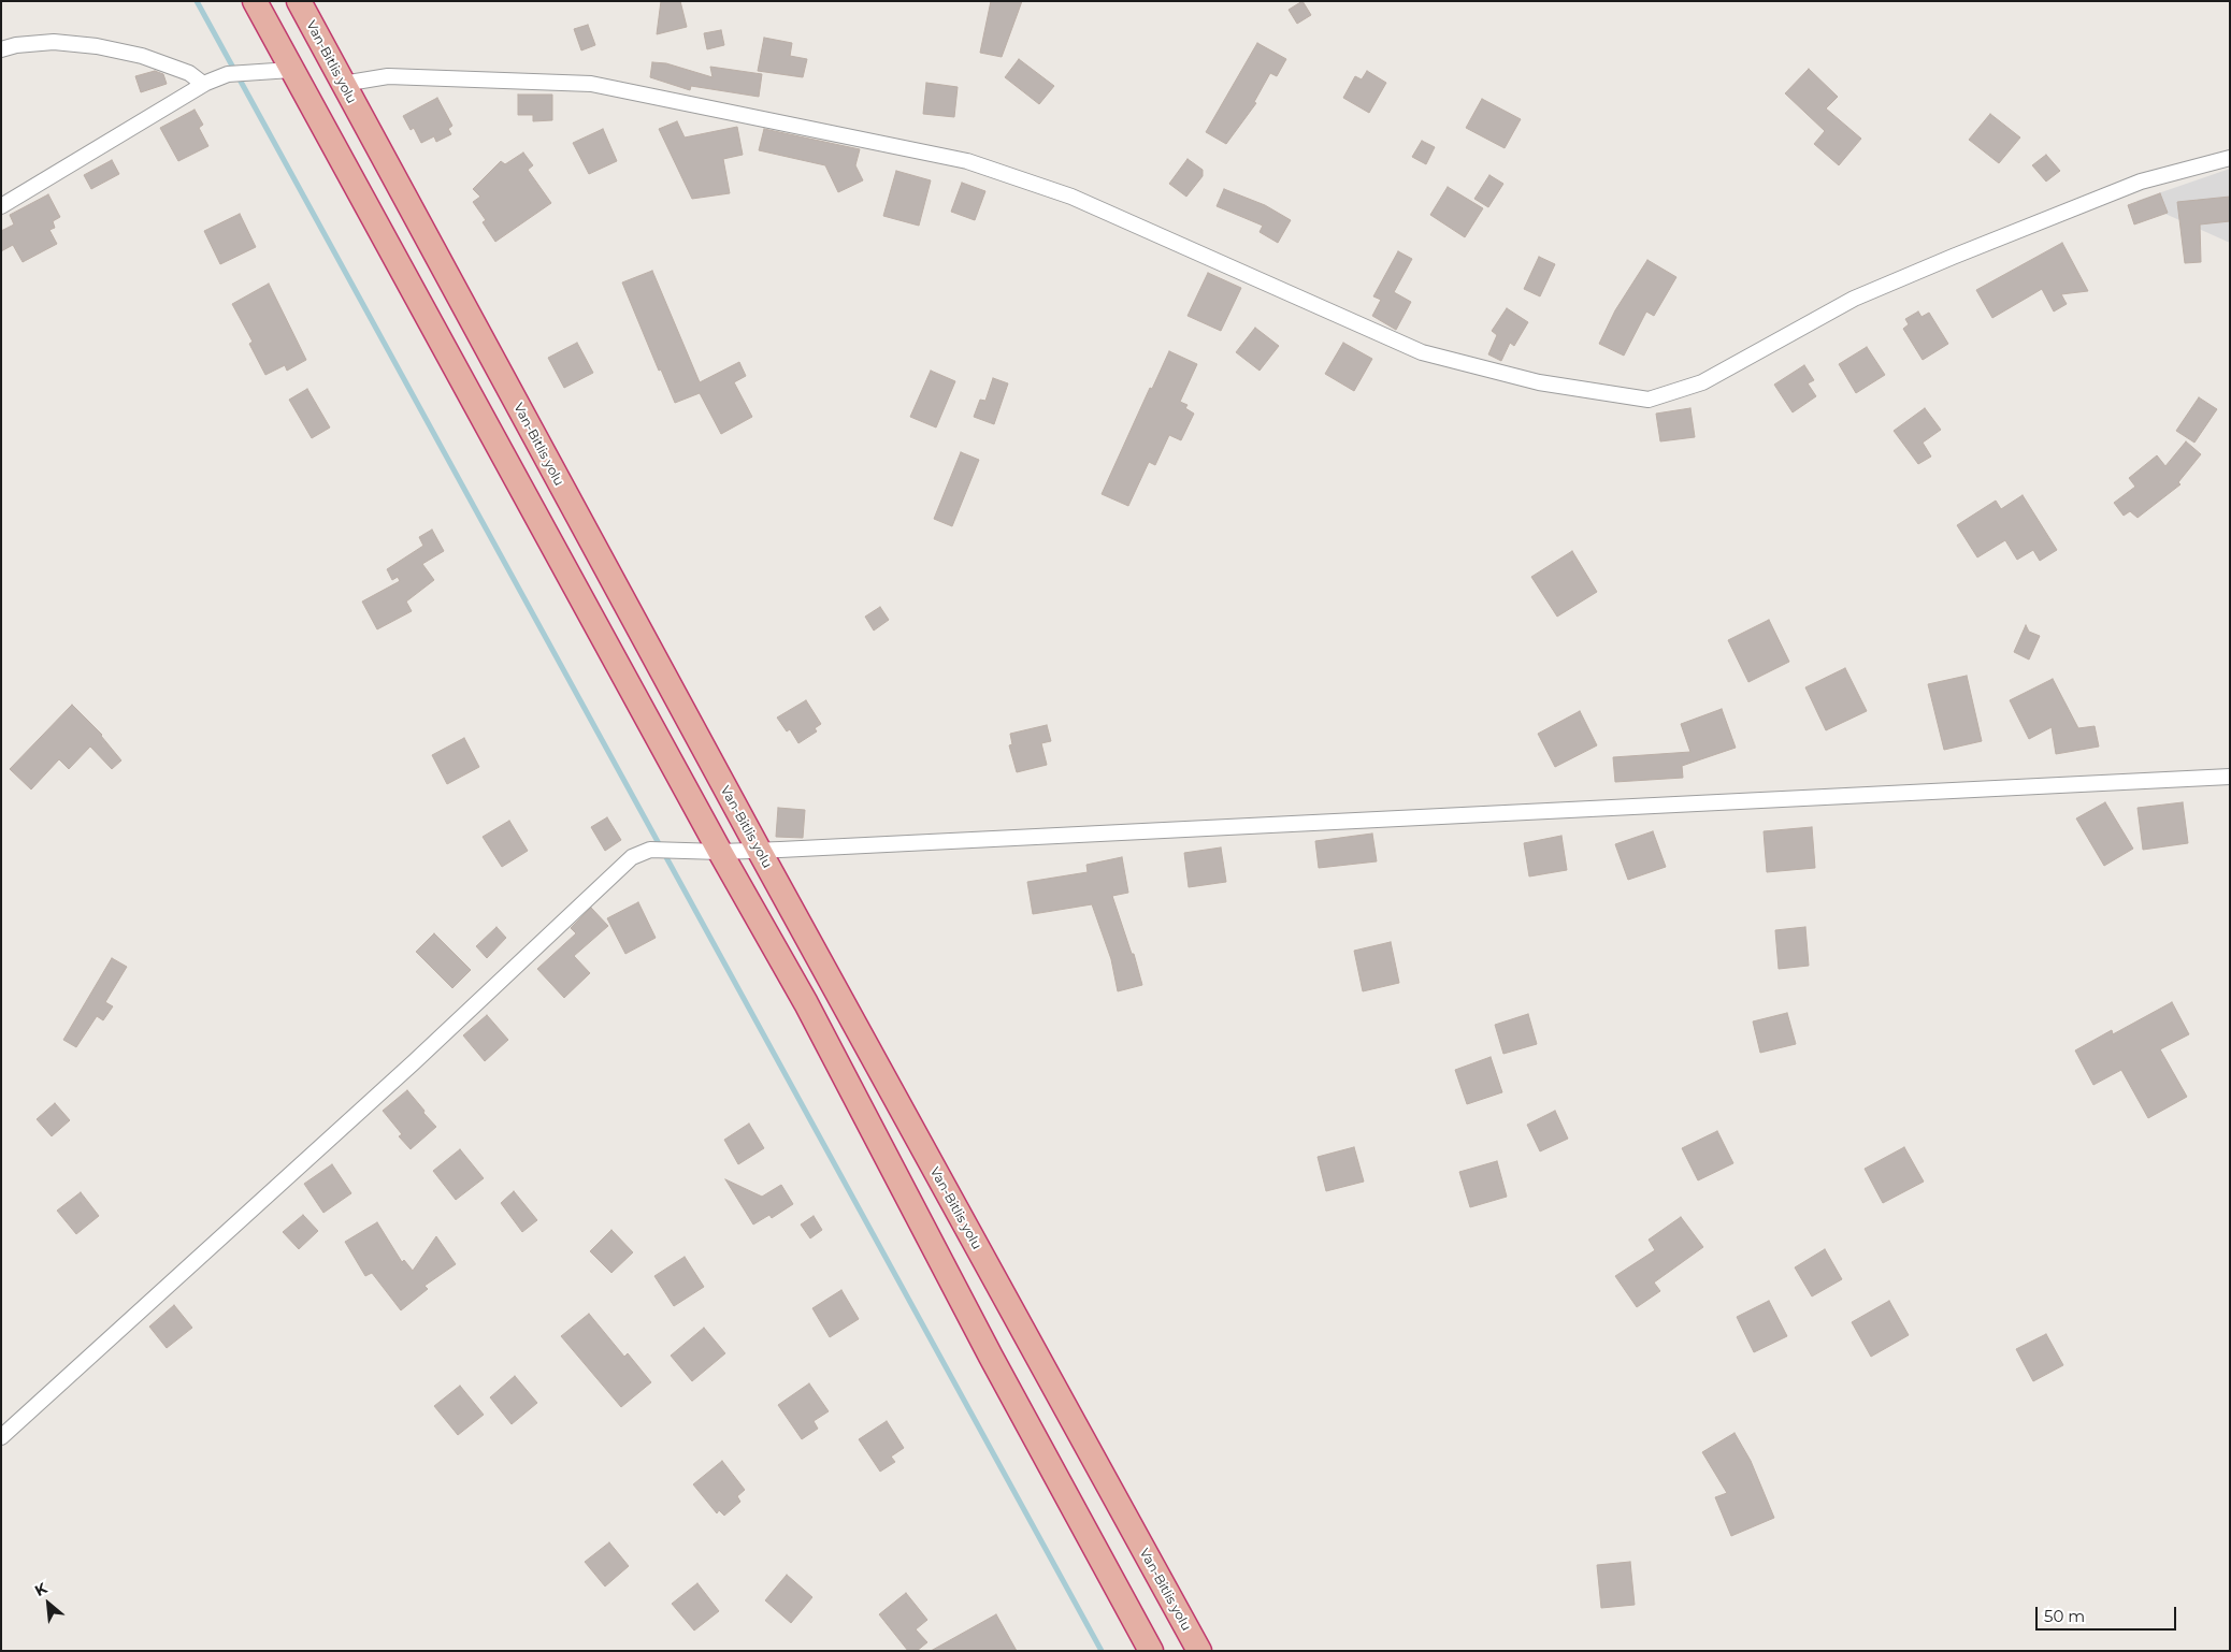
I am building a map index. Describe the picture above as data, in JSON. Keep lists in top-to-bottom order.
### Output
{
  "streets": {
    "highway": ["Van-Bitlis yolu"]
  },
  "scale_bar": "50 m",
  "north": "top left"
}
